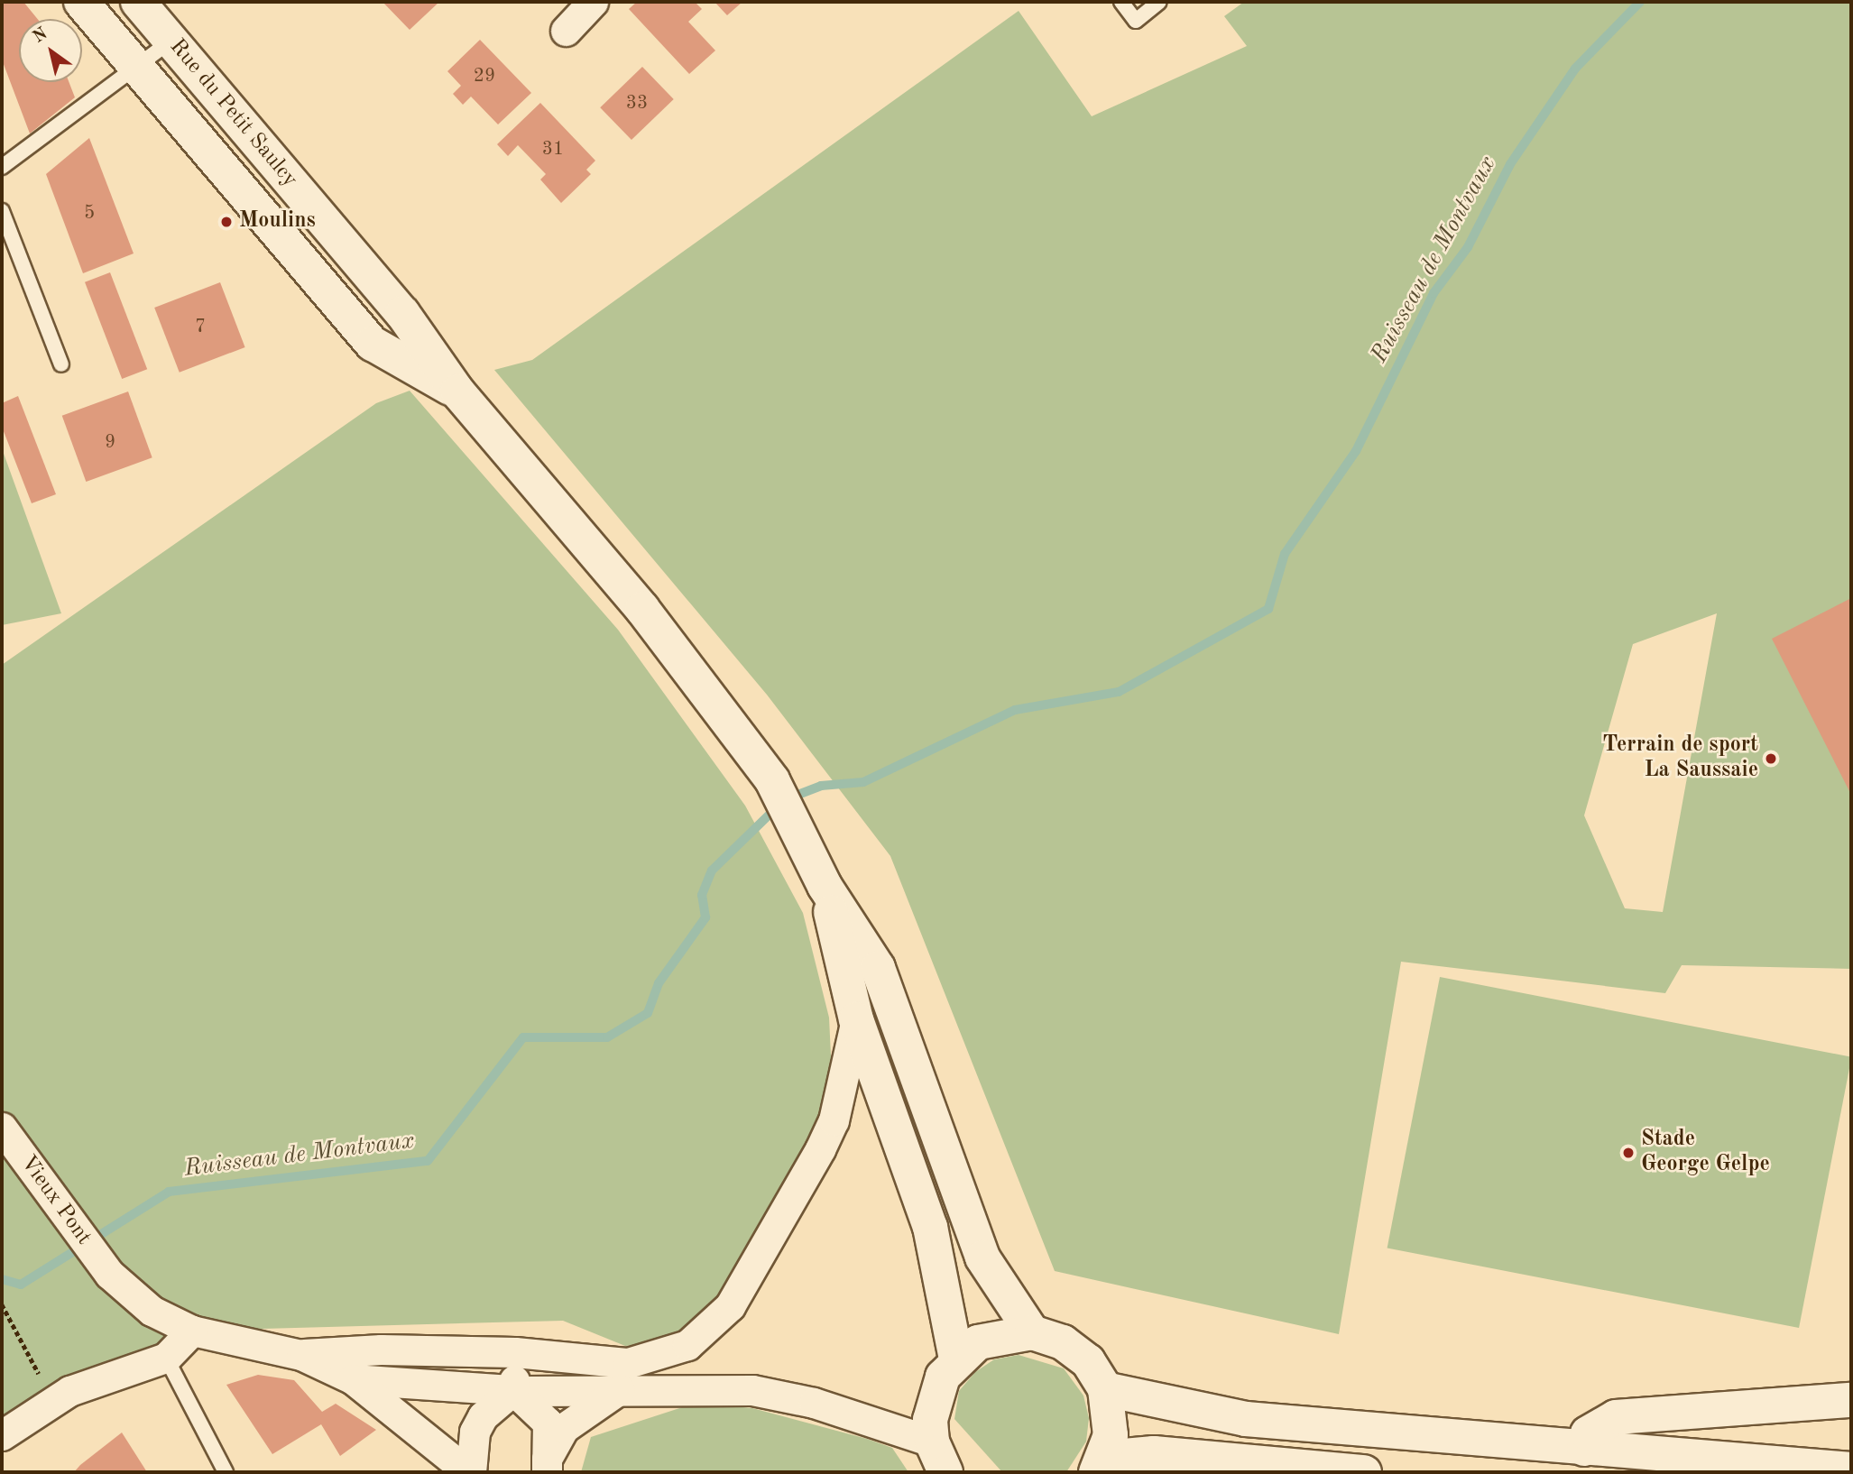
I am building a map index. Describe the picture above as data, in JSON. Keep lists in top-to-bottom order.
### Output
{
  "streets": {
    "main road": ["Rue du Petit Saulcy"],
    "street": ["Vieux Pont"]
  },
  "water": ["Ruisseau de Montvaux"],
  "places": ["Moulins", "Terrain de sport La Saussaie", "Stade George Gelpe"],
  "house_numbers": [
    "29",
    "33",
    "31",
    "5",
    "7",
    "9"
  ],
  "north": "top left"
}
